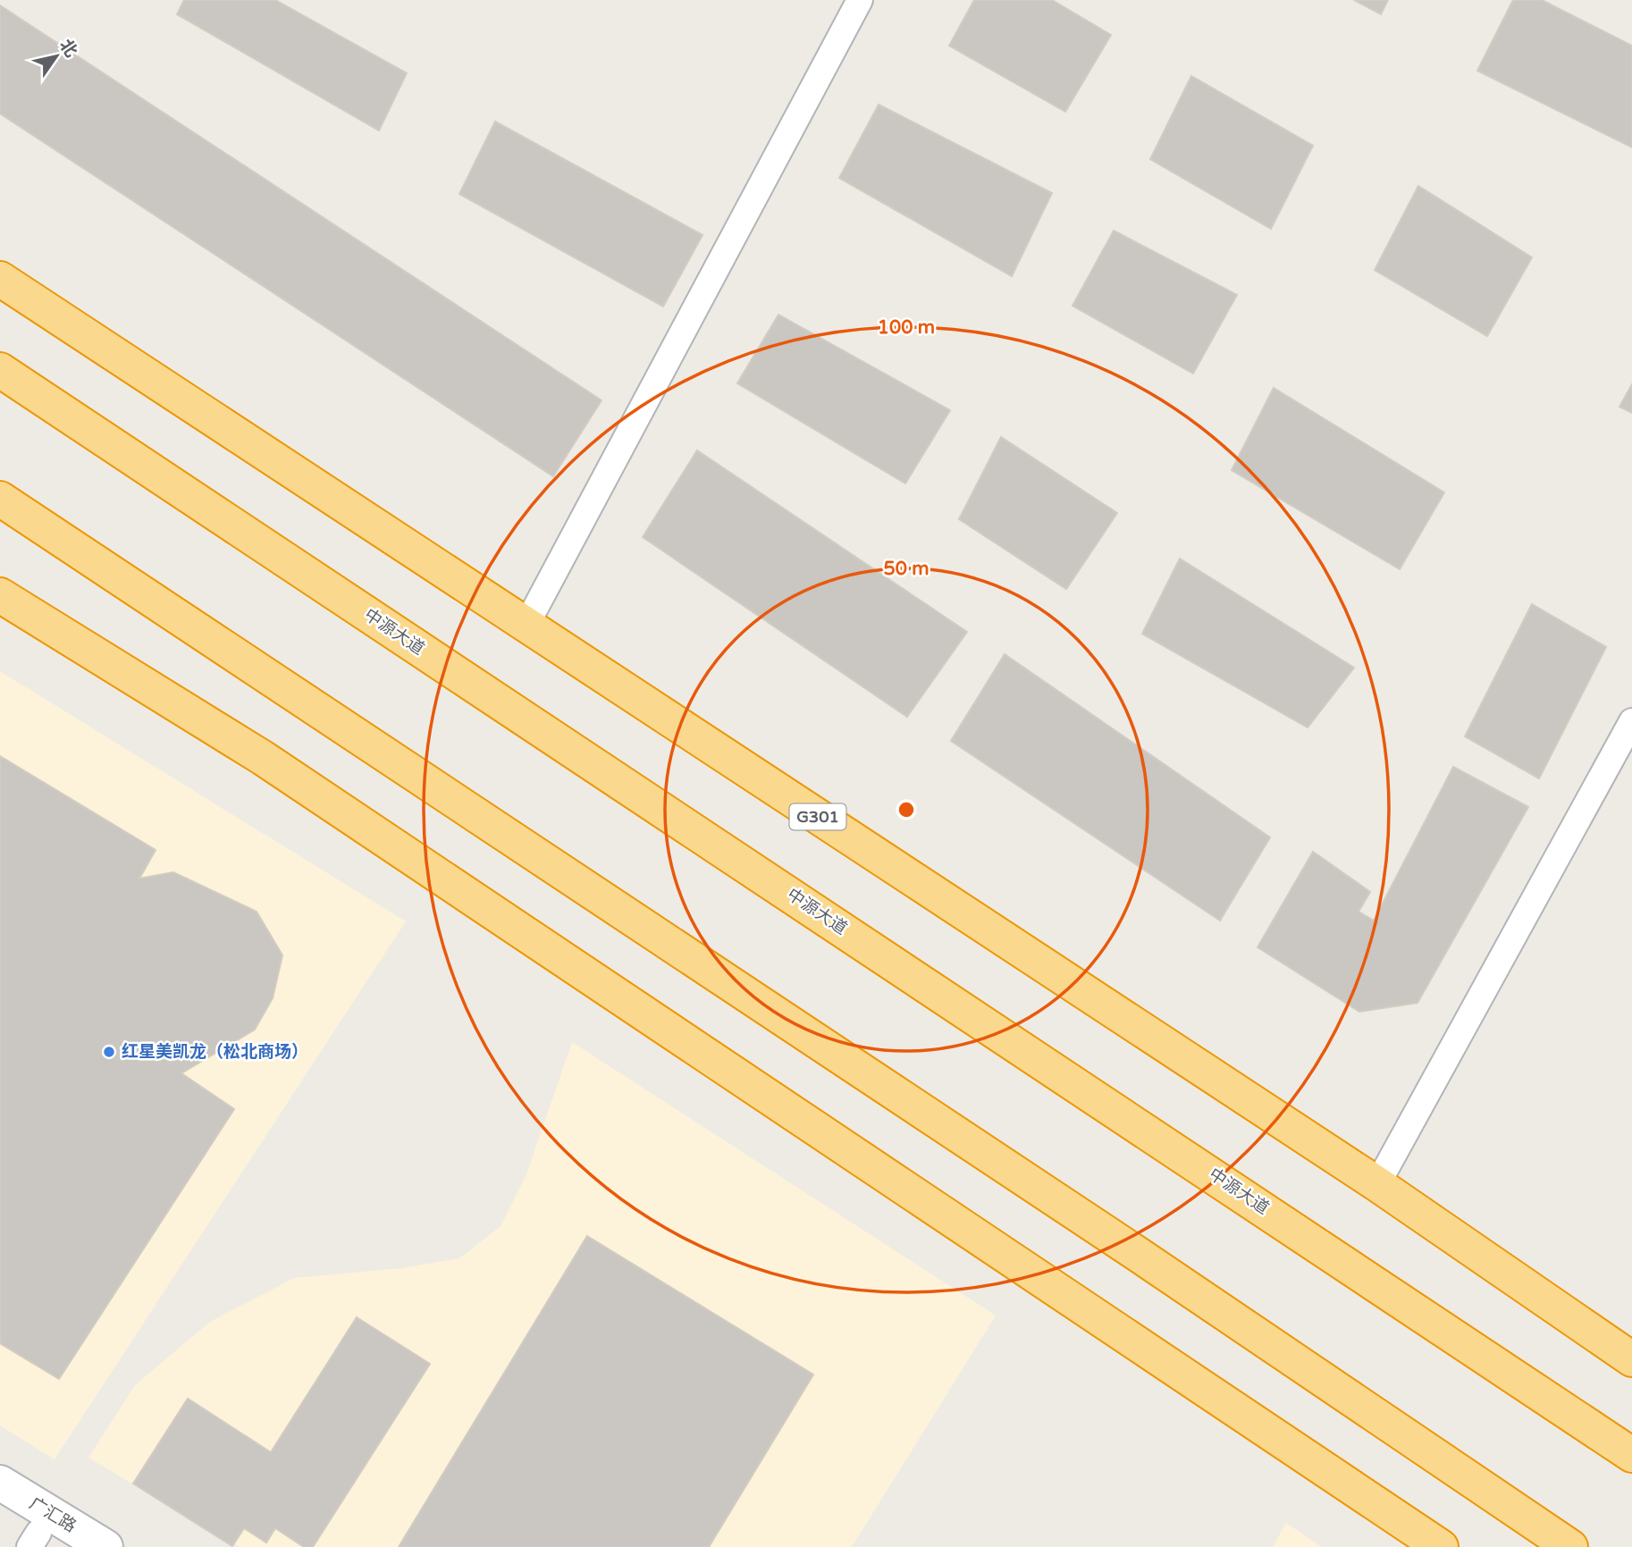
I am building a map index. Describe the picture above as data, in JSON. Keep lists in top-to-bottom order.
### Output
{
  "streets": {
    "highway": ["中源大道", "G301"],
    "street": ["广汇路"]
  },
  "places": ["红星美凯龙（松北商场）"],
  "north": "top right",
  "rings": ["100 m", "50 m"]
}
